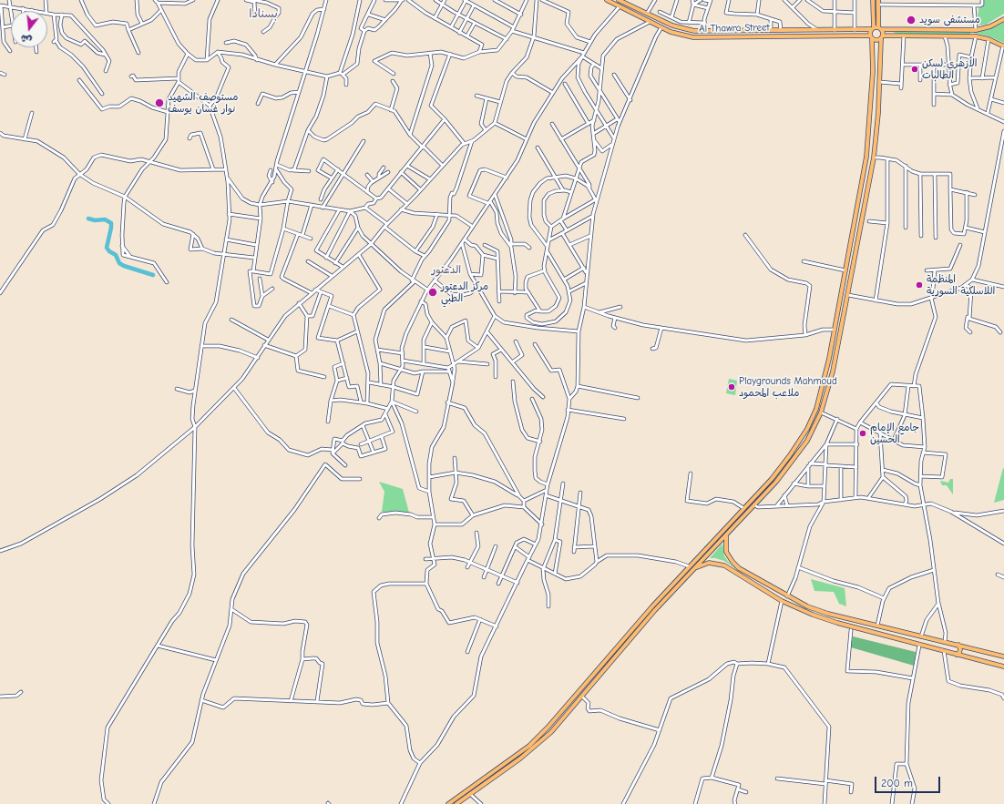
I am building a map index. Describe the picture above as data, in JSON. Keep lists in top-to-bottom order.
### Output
{
  "streets": {
    "main road": ["Al Thawra Street"]
  },
  "districts": ["بسنادا", "الدعتور"],
  "places": [
    "مستشفى سويد",
    "الأزهري لسكن الطالبات",
    "مستوصف الشهيد نوار غسان يوسف",
    "المنظمة اللاسلكية السورية",
    "مركز الدعتور الطبي",
    "Playgrounds Mahmoud ملاعب المحمود",
    "جامع الإمام الحسين"
  ],
  "scale_bar": "200 m",
  "north": "bottom"
}
